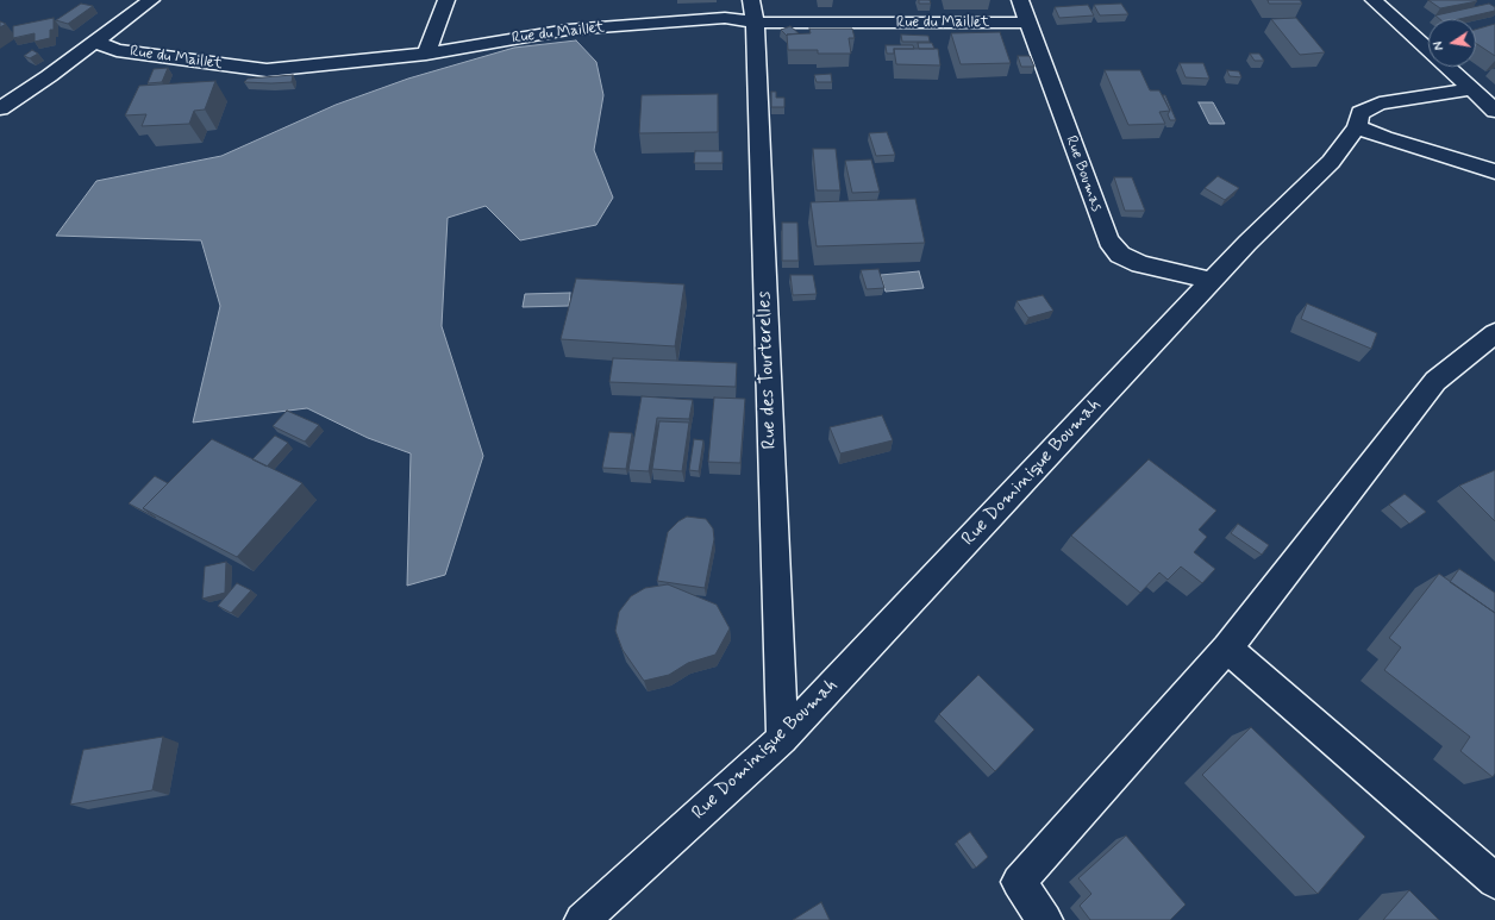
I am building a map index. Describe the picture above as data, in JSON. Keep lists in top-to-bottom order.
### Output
{
  "streets": {
    "street": [
      "Rue du Maillet",
      "Rue Boumas",
      "Rue des Tourterelles",
      "Rue Dominique Boumah"
    ]
  },
  "crossings": [
    ["Rue du Maillet", "Rue Boumas"],
    ["Rue du Maillet", "Rue des Tourterelles"],
    ["Rue Boumas", "Rue Dominique Boumah"],
    ["Rue des Tourterelles", "Rue Dominique Boumah"]
  ],
  "north": "left"
}
